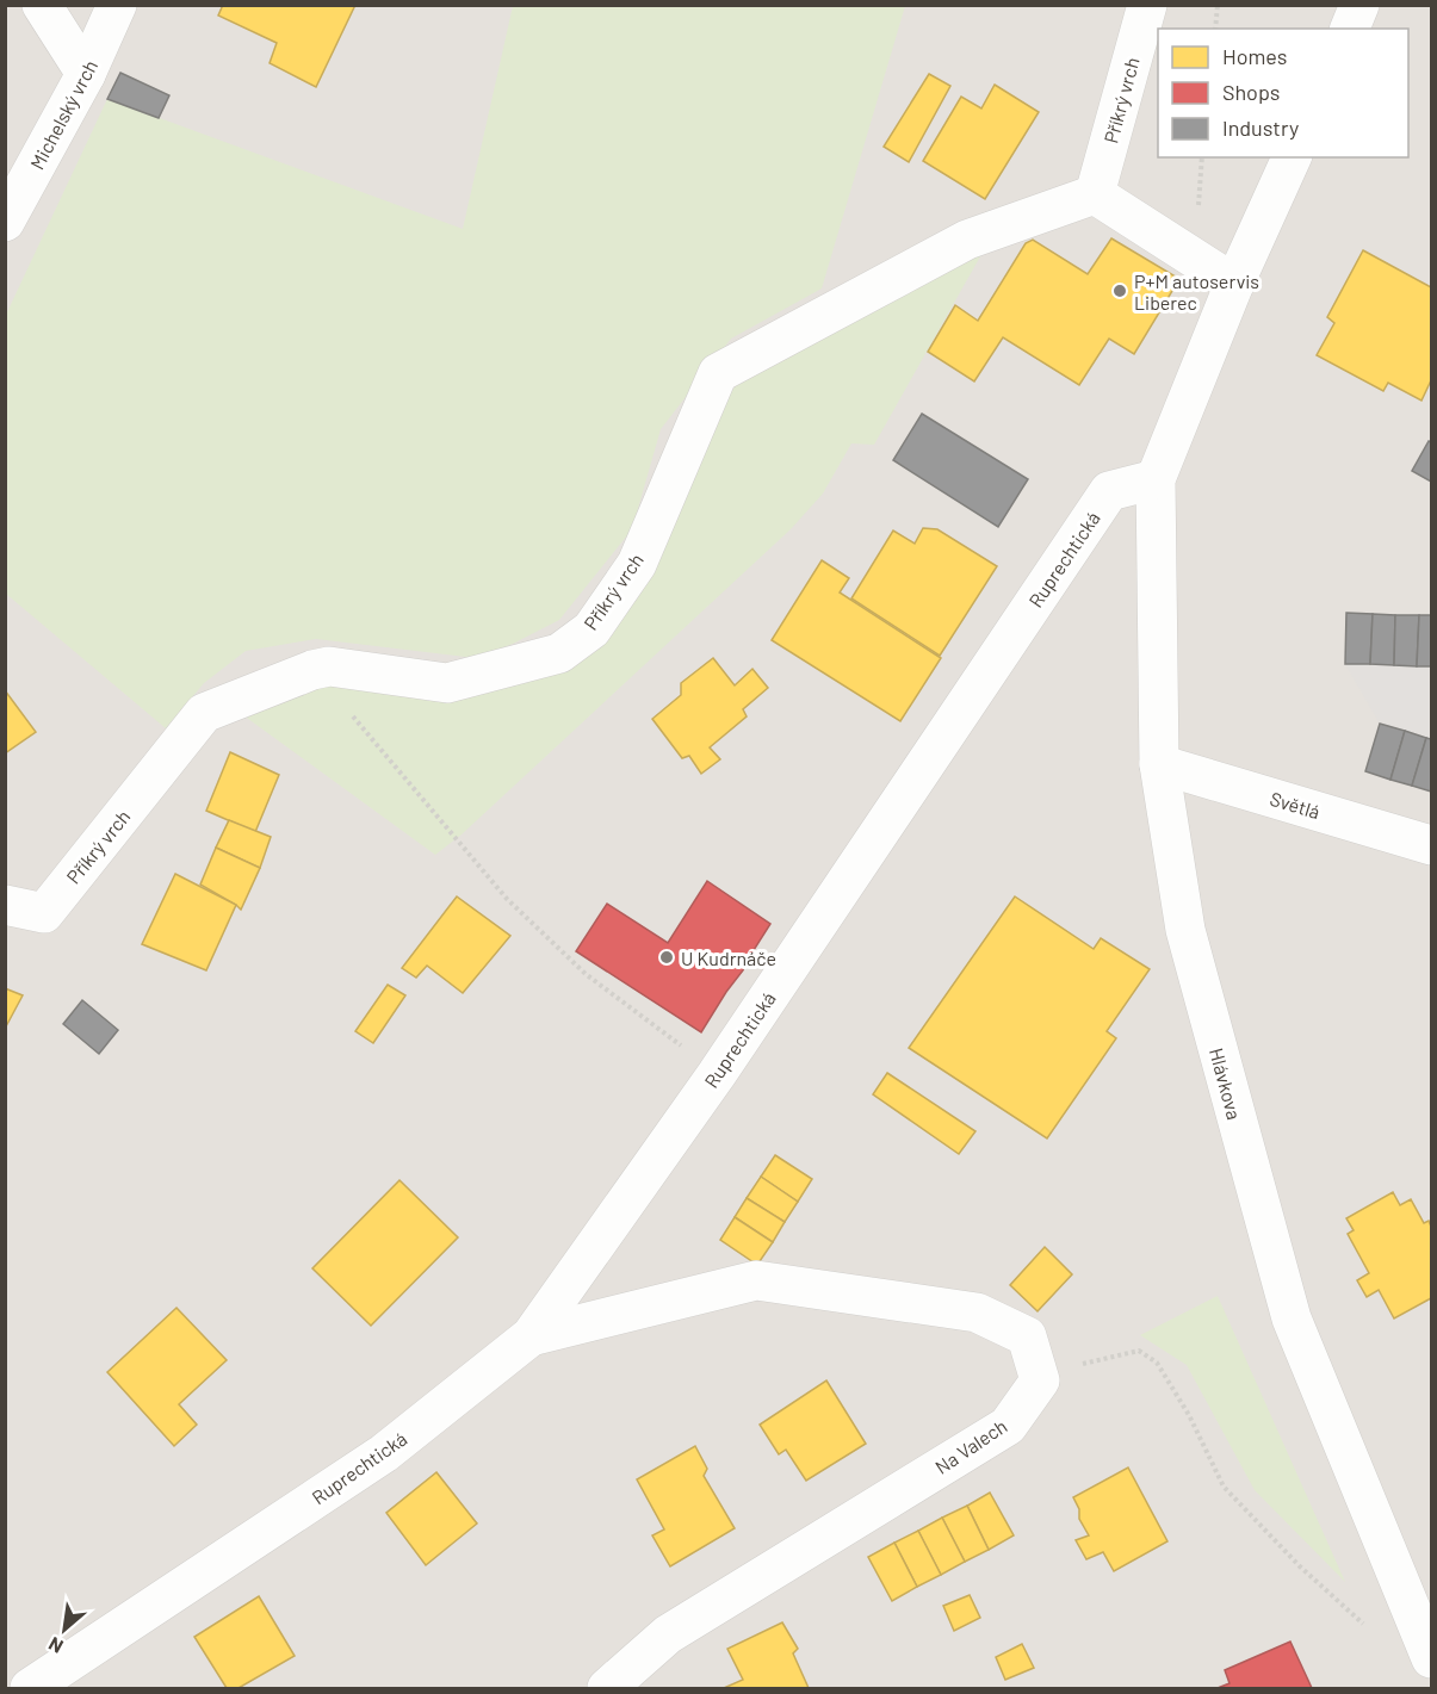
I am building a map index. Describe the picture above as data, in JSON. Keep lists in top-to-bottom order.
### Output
{
  "streets": {
    "street": [
      "Příkrý vrch",
      "Michelský vrch",
      "Ruprechtická",
      "Světlá",
      "Hlávkova",
      "Na Valech"
    ]
  },
  "crossings": [
    ["Ruprechtická", "Hlávkova"],
    ["Světlá", "Hlávkova"]
  ],
  "places": ["P+M autoservis Liberec", "U Kudrnáče"],
  "legend": ["Homes", "Shops", "Industry"],
  "north": "bottom left"
}
